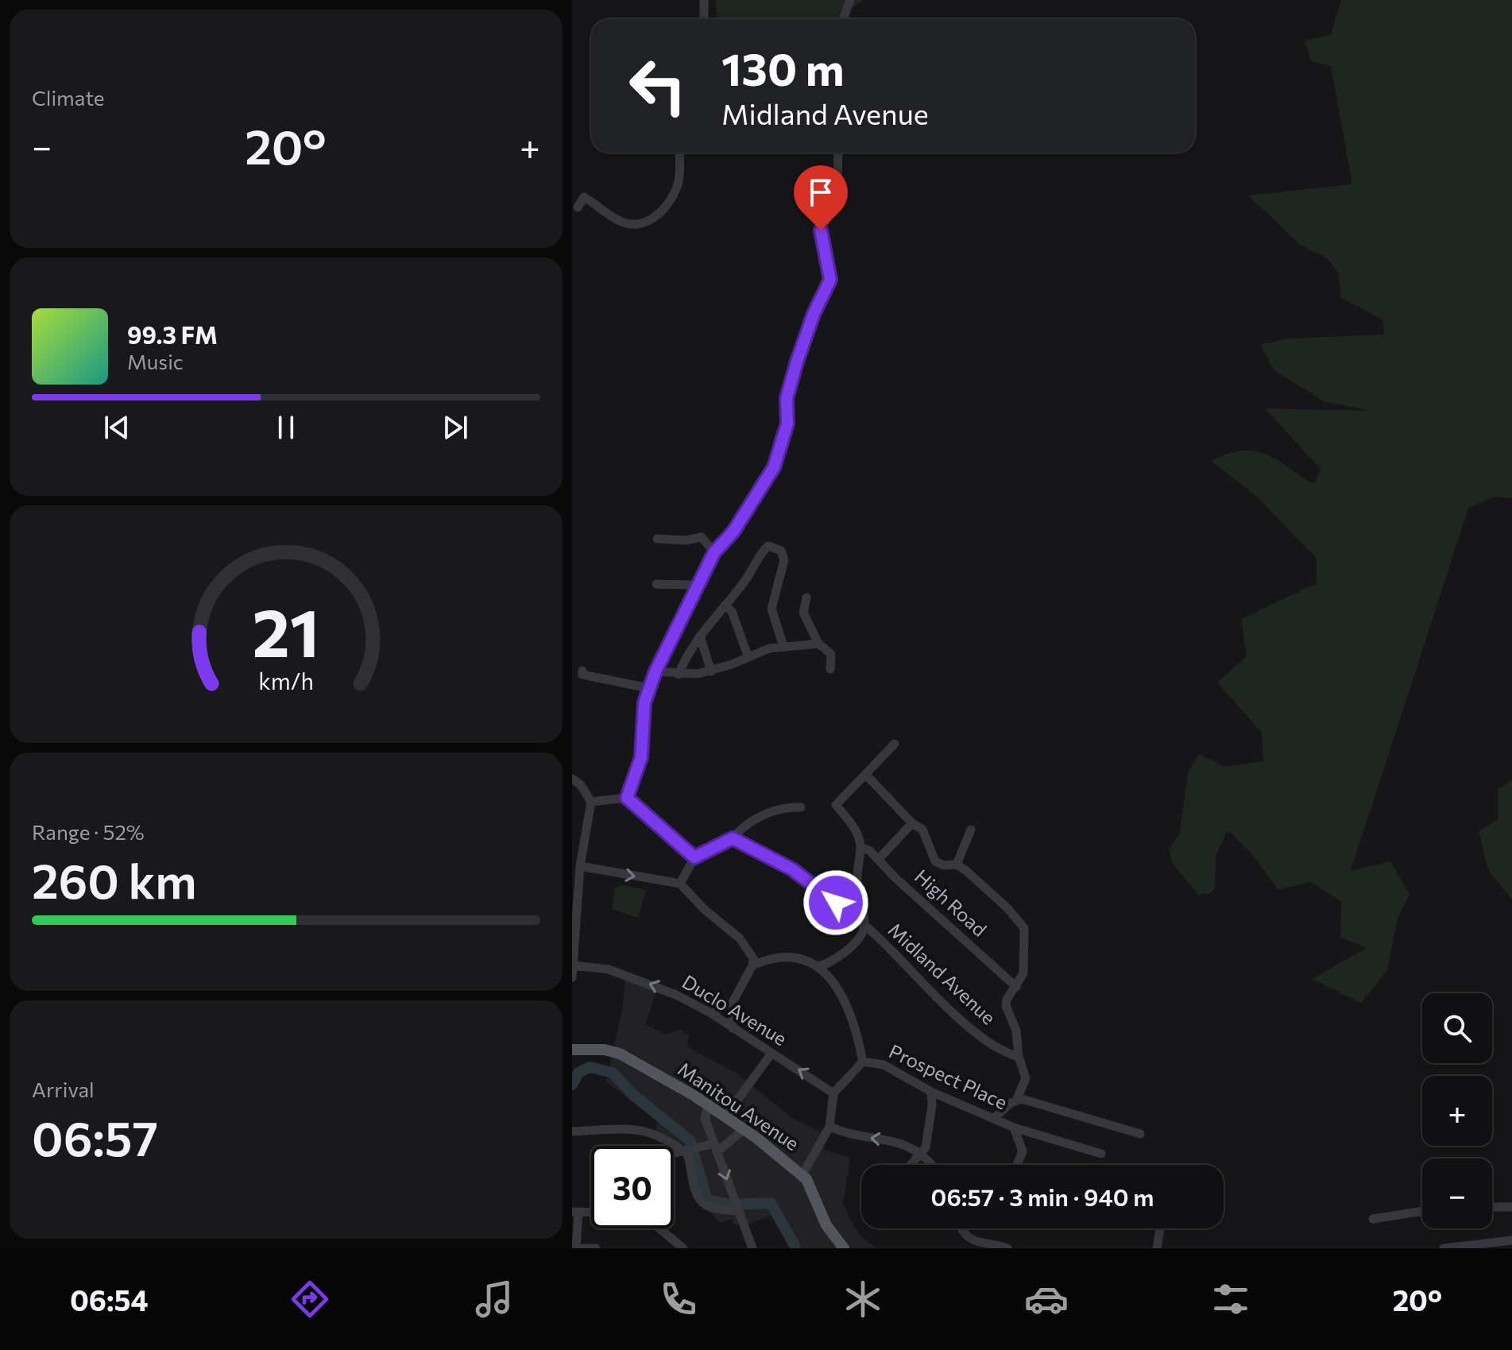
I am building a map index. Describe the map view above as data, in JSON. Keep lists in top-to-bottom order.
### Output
{
  "streets": {
    "main road": ["Manitou Avenue"],
    "street": [
      "High Road",
      "Midland Avenue",
      "Duclo Avenue",
      "Prospect Place"
    ]
  },
  "crossings": [
    ["Duclo Avenue", "Prospect Place"]
  ],
  "one_way": ["Duclo Avenue"],
  "page": {
    "tile": [
      "Climate",
      ["Range · 52%", "260 km"],
      ["Arrival", "06:57"]
    ],
    "turn": ["130 m", "Midland Avenue"],
    "heat": ["−", "20°", "+"],
    "song": ["99.3 FM", "Music"],
    "map_buttons": ["+", "−"],
    "limit": "30",
    "trip": "06:57 · 3 min · 940 m",
    "tabs": ["06:54", "20°"],
    "gauge": ["21", "km/h"]
  }
}
